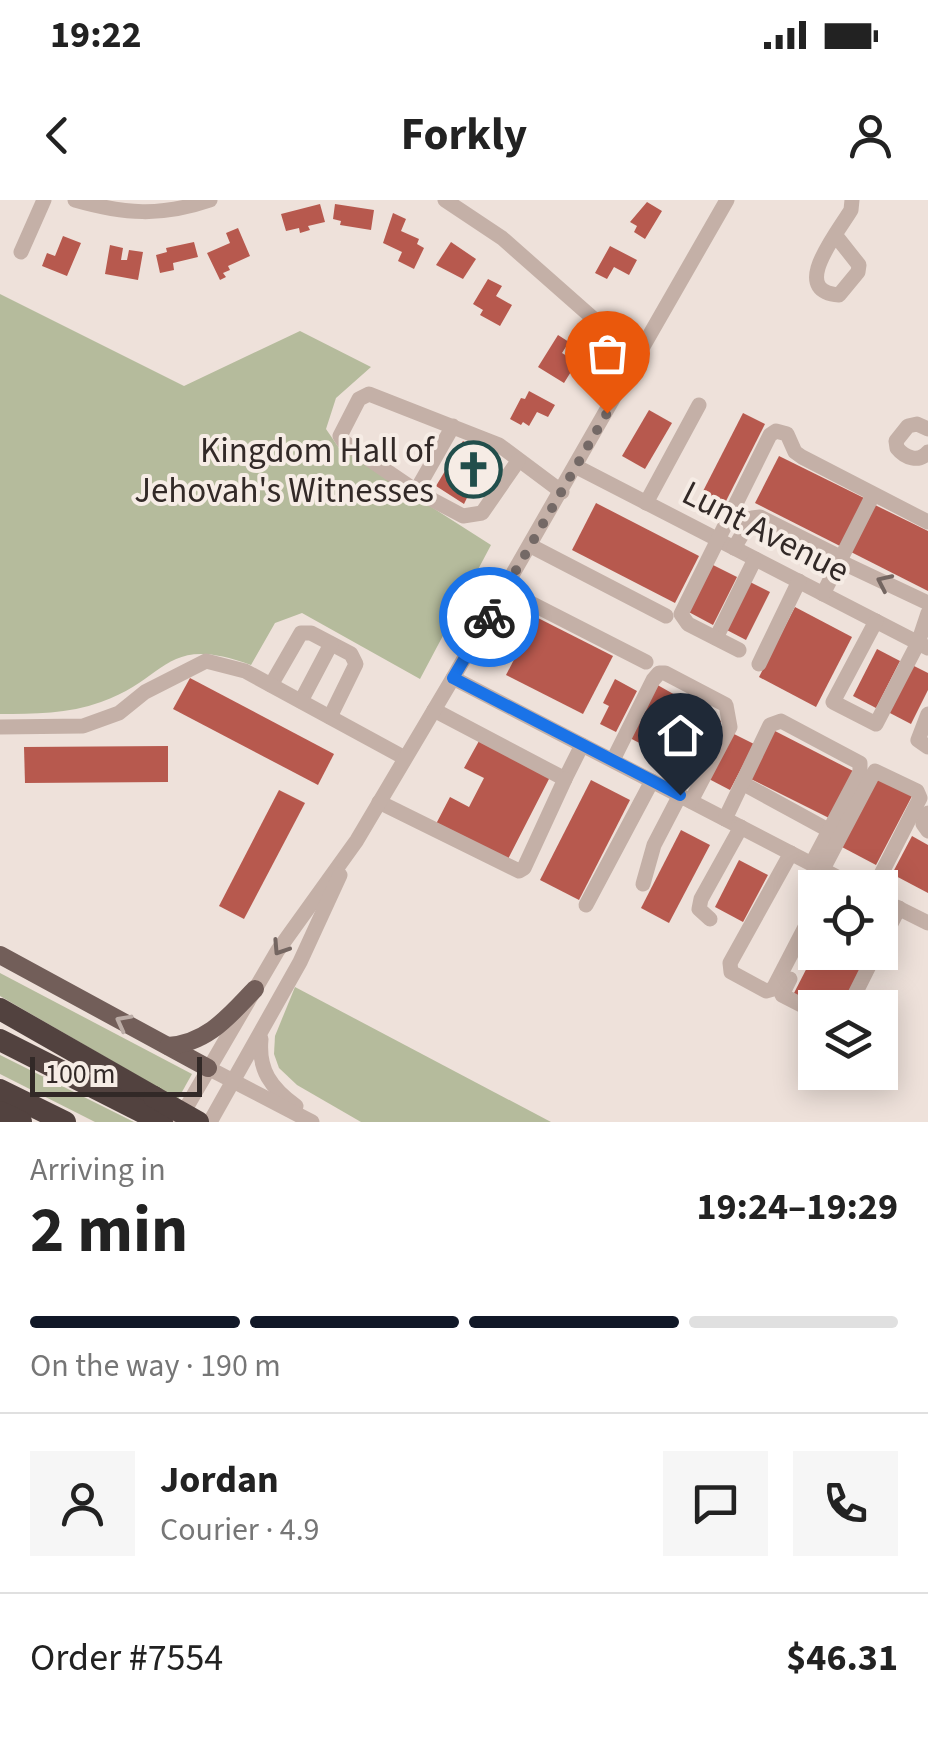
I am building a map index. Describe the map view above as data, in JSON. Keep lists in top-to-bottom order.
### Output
{
  "streets": {
    "street": ["Lunt Avenue"]
  },
  "places": {
    "church": ["Kingdom Hall of Jehovah's Witnesses"]
  },
  "scale_bar": "100 m",
  "page": {
    "status": "19:22",
    "header": "Forkly",
    "scale": "100 m",
    "heading": ["2 min", "Arriving in", "19:24–19:29"],
    "panel": [
      "Jordan",
      "Courier · 4.9",
      "Order #7554",
      "$46.31"
    ],
    "bar": "On the way · 190 m"
  }
}
